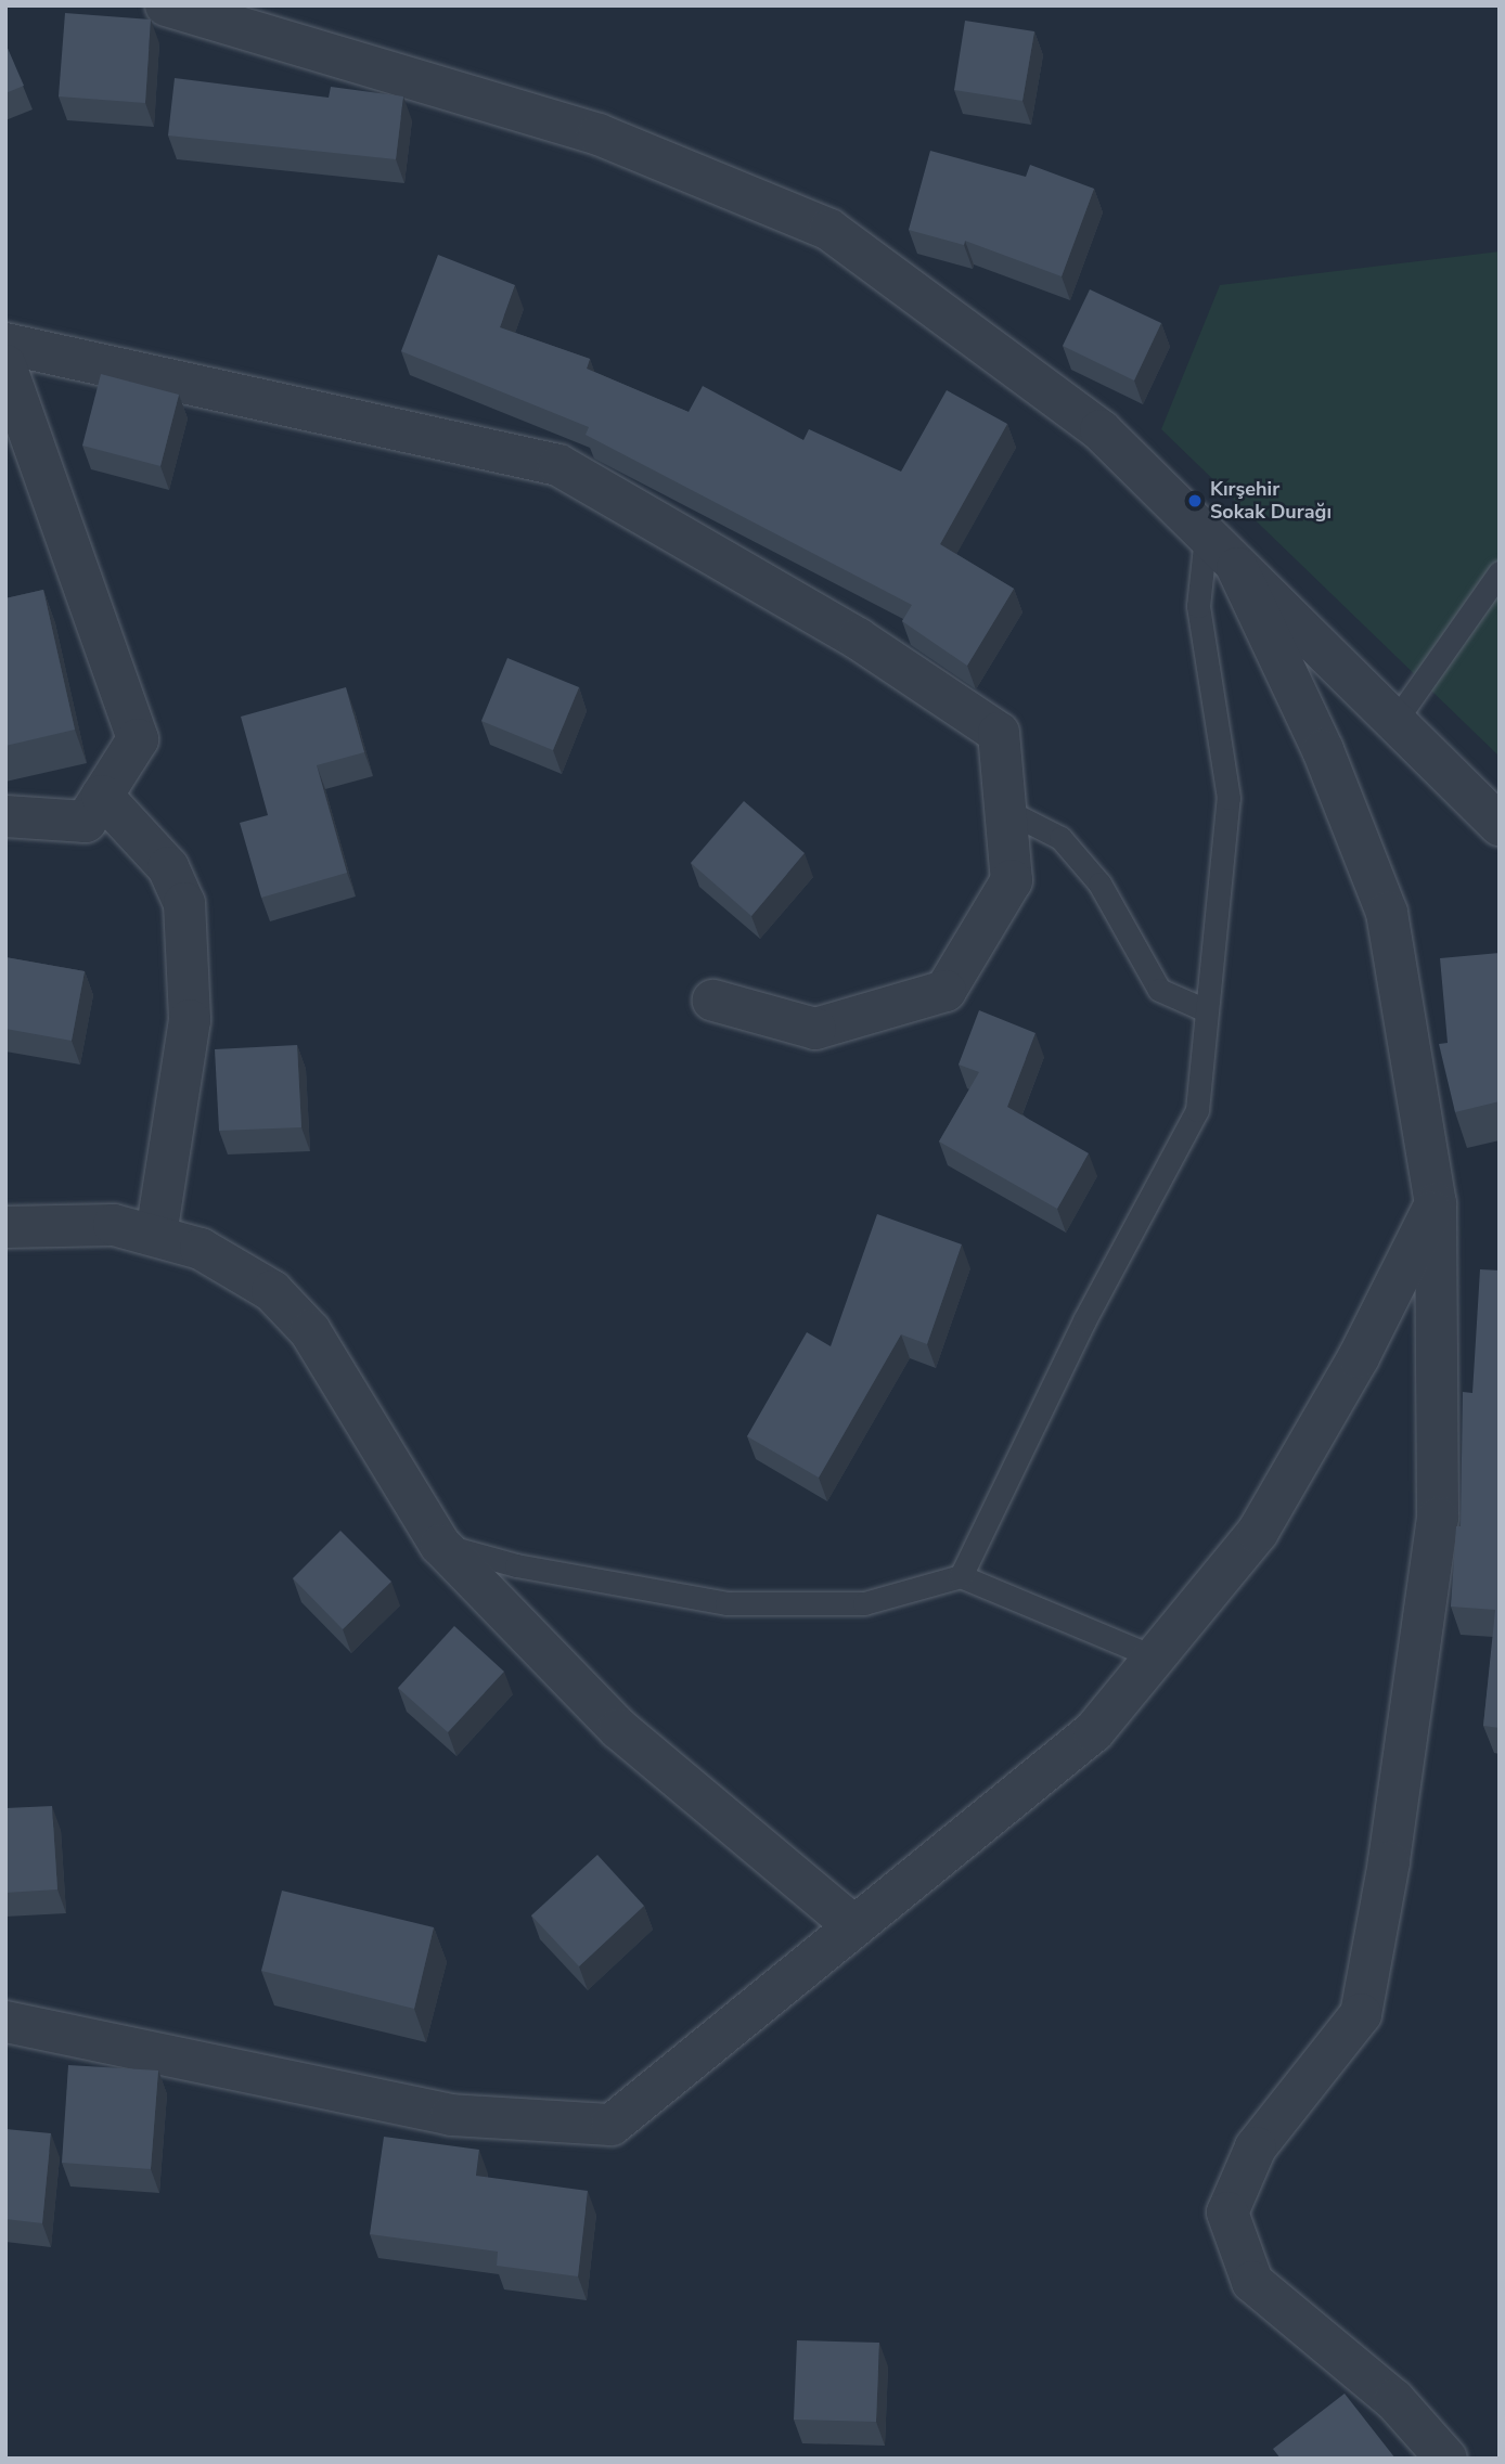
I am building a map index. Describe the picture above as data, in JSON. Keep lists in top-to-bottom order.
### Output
{
  "places": ["Kırşehir Sokak Durağı"]
}
